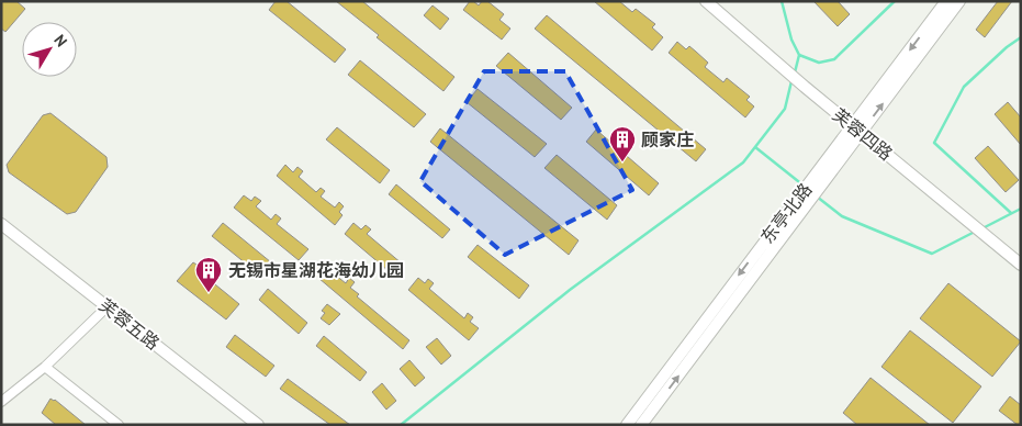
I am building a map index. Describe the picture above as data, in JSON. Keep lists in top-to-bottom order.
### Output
{
  "streets": {
    "main road": ["芙蓉四路", "东亭北路", "芙蓉五路"]
  },
  "crossings": [
    ["芙蓉四路", "东亭北路"]
  ],
  "places": {
    "building": ["顾家庄", "无锡市星湖花海幼儿园"]
  },
  "north": "top right"
}
